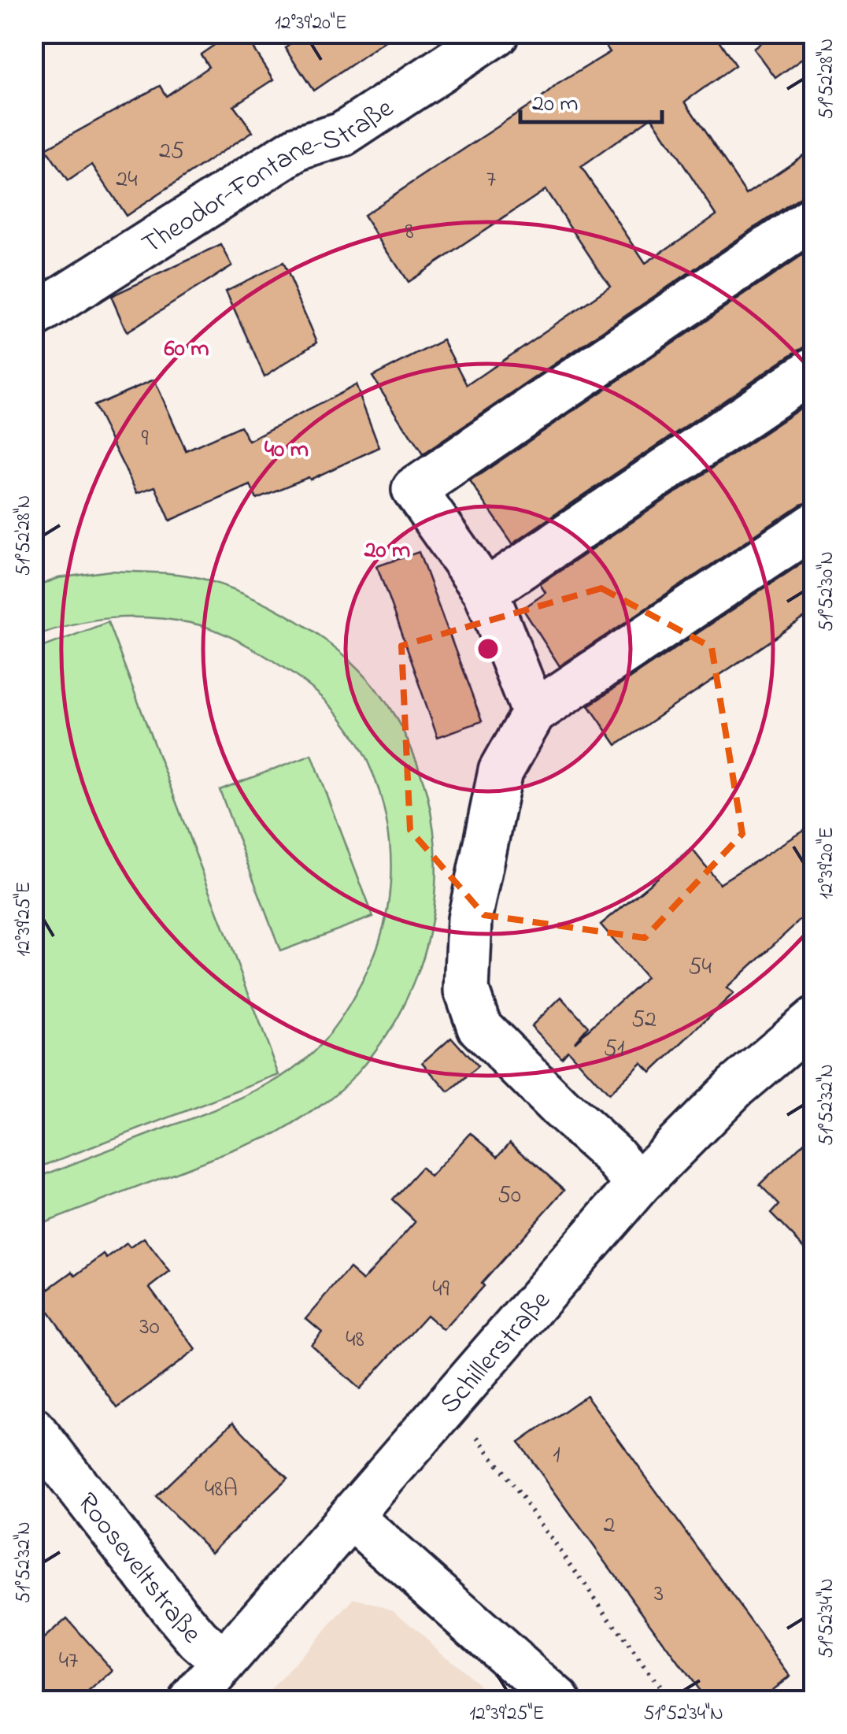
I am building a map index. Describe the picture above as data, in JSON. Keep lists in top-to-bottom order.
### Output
{
  "streets": {
    "street": ["Theodor-Fontane-Straße", "Schillerstraße", "Rooseveltstraße"]
  },
  "crossings": [
    ["Schillerstraße", "Rooseveltstraße"]
  ],
  "house_numbers": [
    "25",
    "24",
    "7",
    "8",
    "9",
    "54",
    "52",
    "51",
    "50",
    "49",
    "30",
    "48",
    "1",
    "48A",
    "2",
    "3",
    "47"
  ],
  "scale_bar": "20 m",
  "coordinates": [
    "12°39'20\"E",
    "51°52'28\"N",
    "51°52'30\"N",
    "12°39'25\"E",
    "51°52'32\"N",
    "51°52'34\"N"
  ],
  "rings": ["60 m", "40 m", "20 m"]
}
